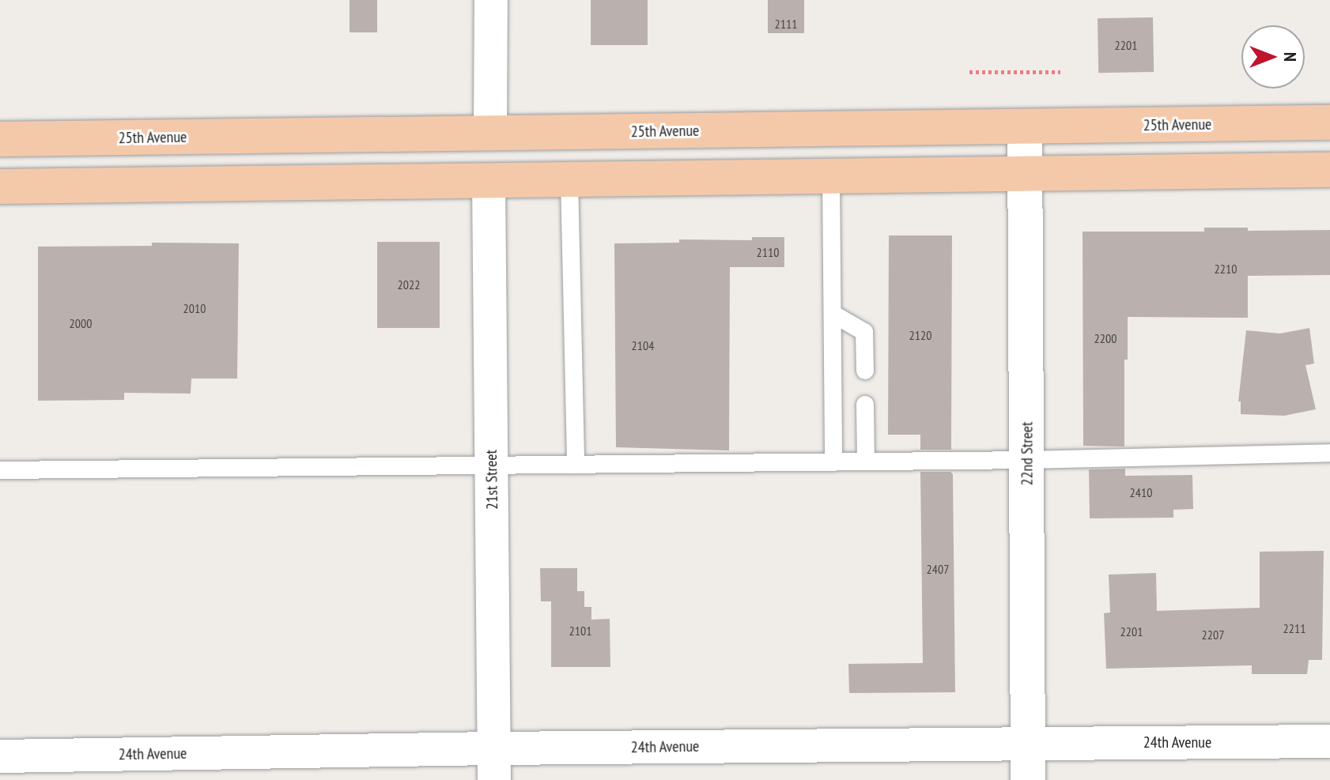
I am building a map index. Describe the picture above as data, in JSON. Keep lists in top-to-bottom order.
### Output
{
  "streets": {
    "main road": ["25th Avenue"],
    "street": ["22nd Street", "21st Street", "24th Avenue"]
  },
  "crossings": [
    ["25th Avenue", "22nd Street"],
    ["22nd Street", "24th Avenue"],
    ["21st Street", "24th Avenue"]
  ],
  "house_numbers": [
    "2111",
    "2201",
    "2110",
    "2210",
    "2022",
    "2010",
    "2000",
    "2120",
    "2200",
    "2104",
    "2410",
    "2407",
    "2211",
    "2101",
    "2201",
    "2207"
  ],
  "north": "right"
}
